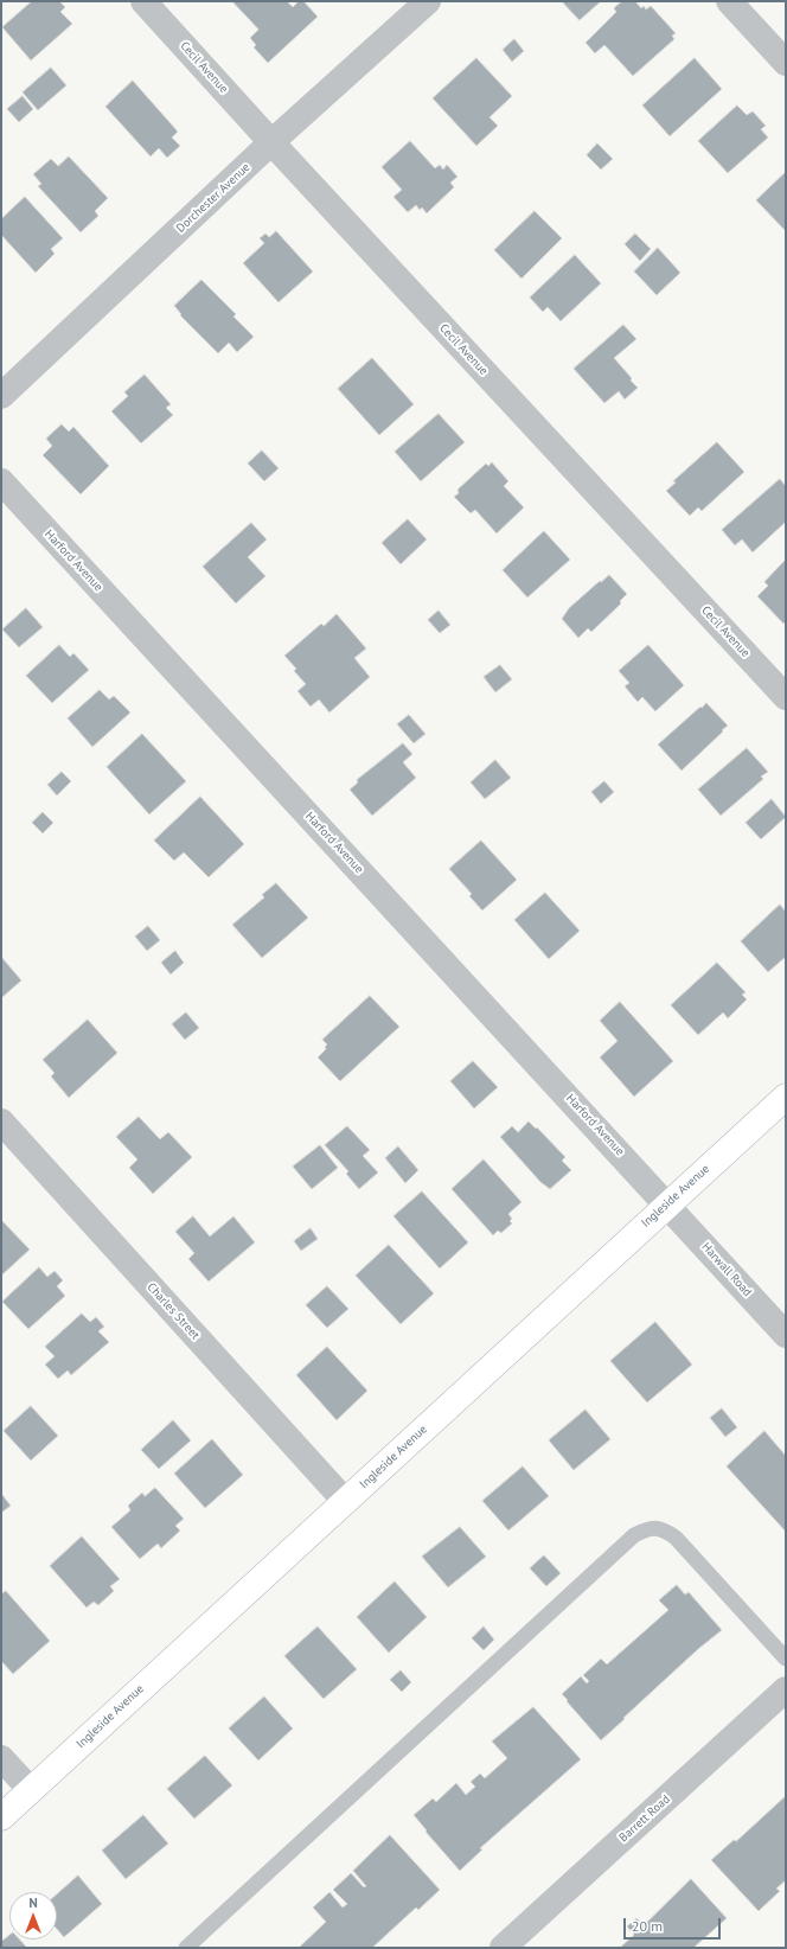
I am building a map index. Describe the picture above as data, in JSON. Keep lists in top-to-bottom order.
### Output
{
  "streets": {
    "main road": ["Ingleside Avenue"],
    "street": [
      "Cecil Avenue",
      "Dorchester Avenue",
      "Harford Avenue",
      "Harwall Road",
      "Charles Street",
      "Barrett Road"
    ]
  },
  "crossings": [
    ["Cecil Avenue", "Dorchester Avenue"],
    ["Harford Avenue", "Ingleside Avenue"],
    ["Harford Avenue", "Harwall Road"],
    ["Ingleside Avenue", "Harwall Road"],
    ["Ingleside Avenue", "Charles Street"]
  ],
  "scale_bar": "20 m",
  "north": "top"
}
